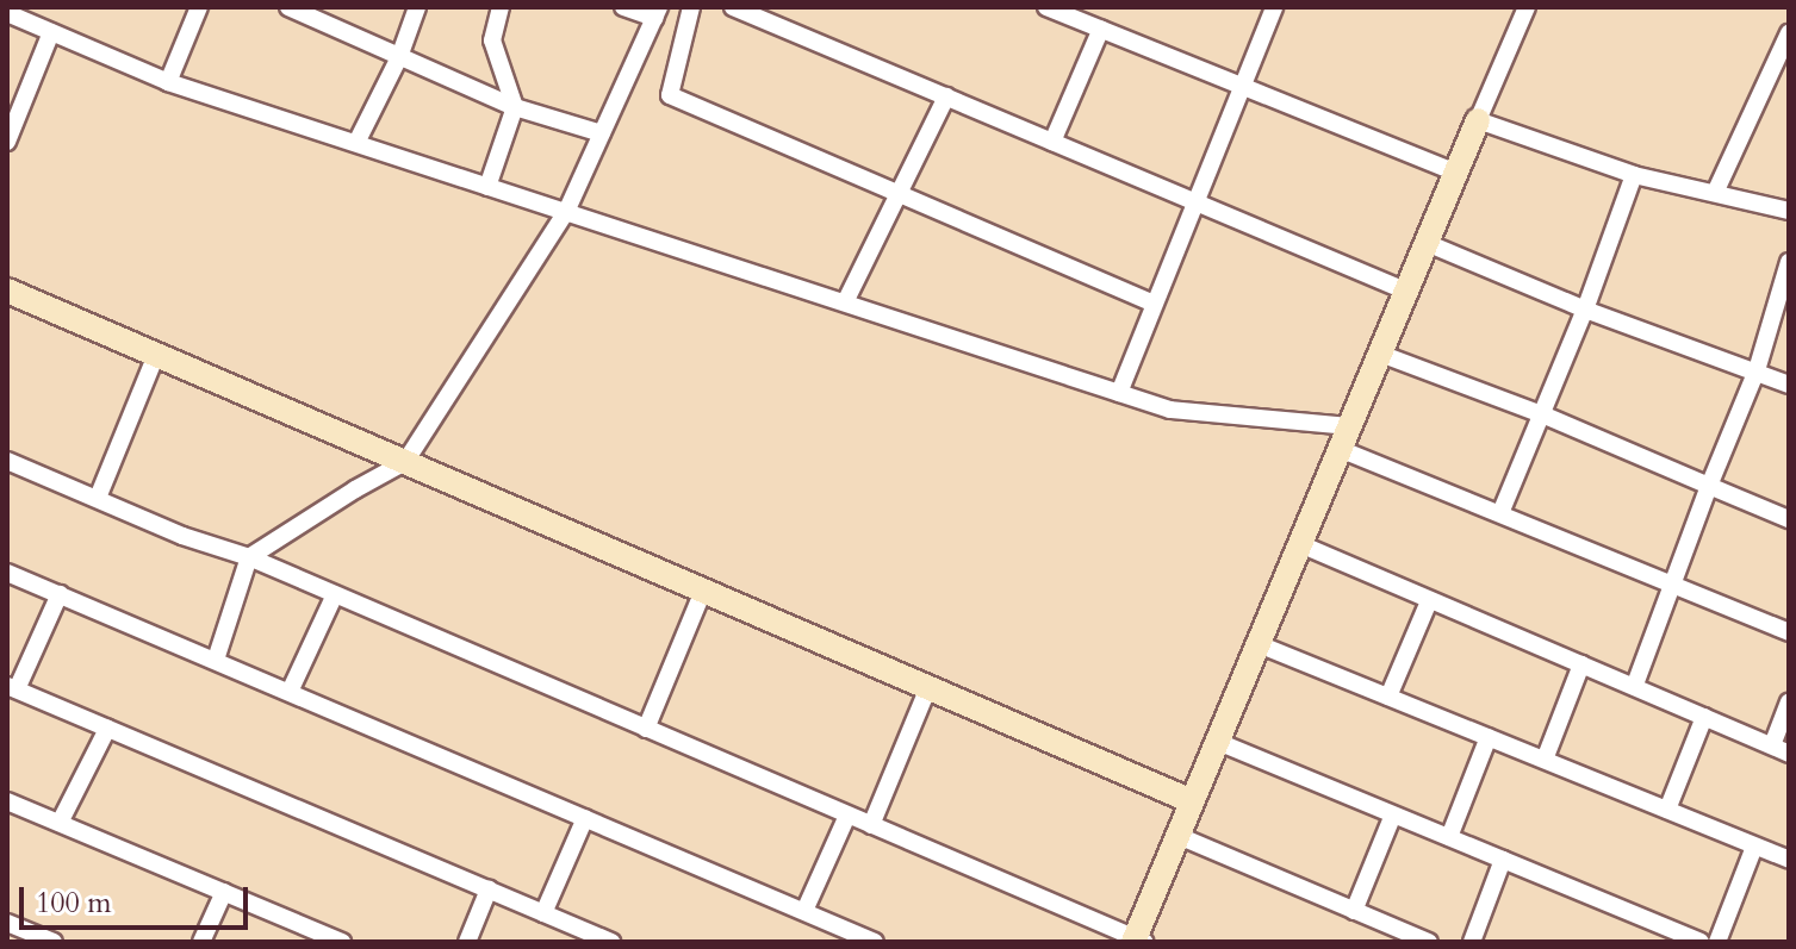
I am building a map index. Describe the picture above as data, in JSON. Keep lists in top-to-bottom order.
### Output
{
  "scale_bar": "100 m"
}
